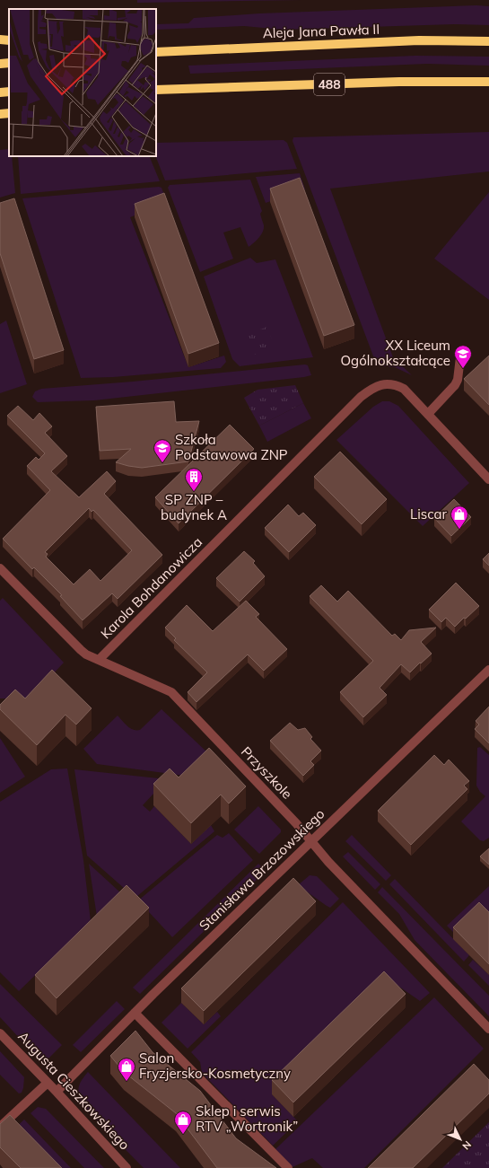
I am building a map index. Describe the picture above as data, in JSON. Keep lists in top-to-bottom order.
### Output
{
  "streets": {
    "main road": ["Aleja Jana Pawła II", "488"],
    "street": [
      "Karola Bohdanowicza",
      "Przyszkole",
      "Stanisława Brzozowskiego",
      "Augusta Cieszkowskiego"
    ]
  },
  "crossings": [
    ["Karola Bohdanowicza", "Przyszkole"],
    ["Przyszkole", "Stanisława Brzozowskiego"],
    ["Stanisława Brzozowskiego", "Augusta Cieszkowskiego"]
  ],
  "places": {
    "school or university": ["XX Liceum Ogólnokształcące", "Szkoła Podstawowa ZNP"],
    "building": ["SP ZNP – budynek A"],
    "shop": ["Liscar", "Salon Fryzjersko-Kosmetyczny", "Sklep i serwis RTV „Wortronik”"]
  },
  "north": "bottom right"
}
